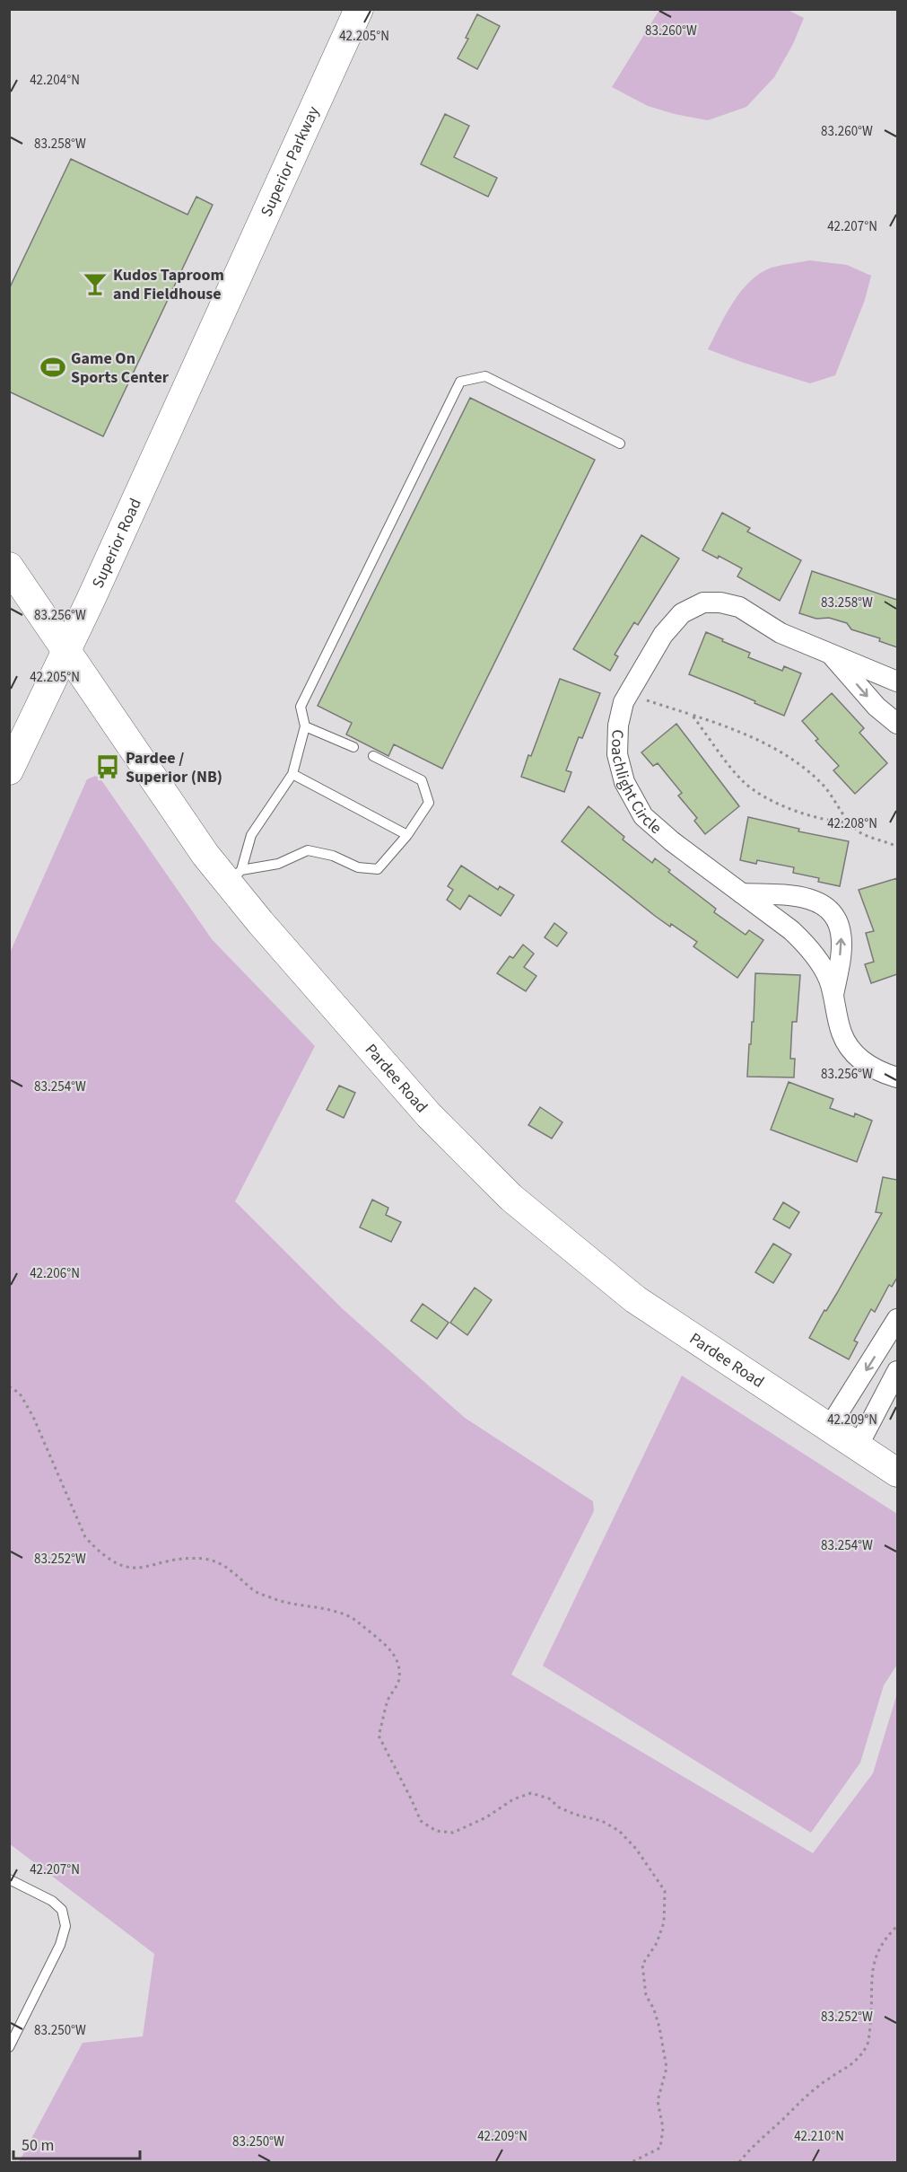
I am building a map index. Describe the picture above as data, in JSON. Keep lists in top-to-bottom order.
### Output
{
  "streets": {
    "main road": ["Superior Parkway", "Superior Road", "Pardee Road"],
    "street": ["Coachlight Circle"]
  },
  "crossings": [
    ["Superior Parkway", "Superior Road"],
    ["Superior Road", "Pardee Road"]
  ],
  "places": {
    "bar": ["Kudos Taproom and Fieldhouse"],
    "sports": ["Game On Sports Center"],
    "bus stop": ["Pardee / Superior (NB)"]
  },
  "scale_bar": "50 m",
  "coordinates": [
    "83.260°W",
    "42.205°N",
    "42.204°N",
    "83.258°W",
    "42.207°N",
    "83.256°W",
    "42.208°N",
    "83.254°W",
    "42.206°N",
    "42.209°N",
    "83.252°W",
    "83.250°W",
    "42.210°N"
  ]
}
